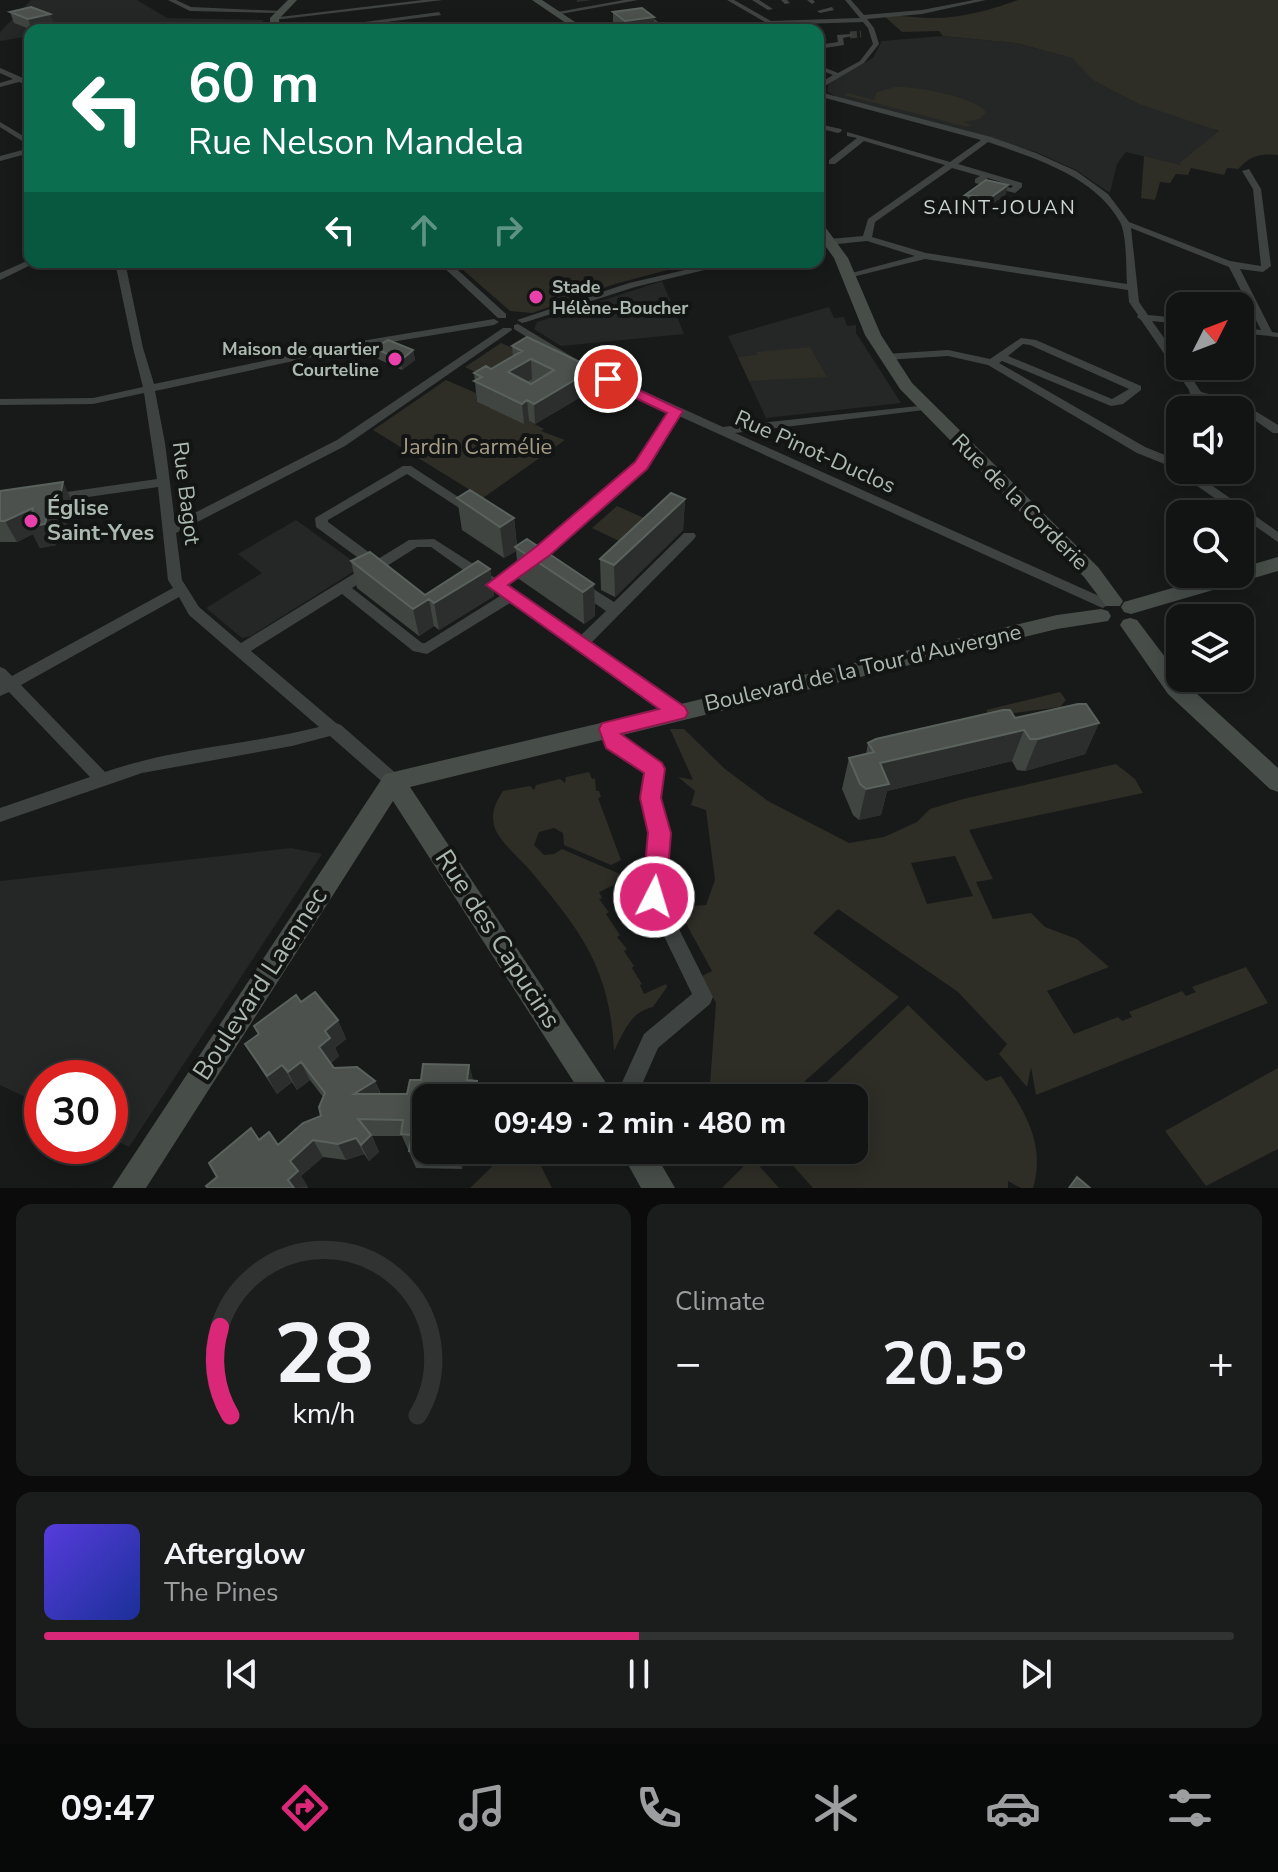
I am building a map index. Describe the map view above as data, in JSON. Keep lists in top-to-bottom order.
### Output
{
  "streets": {
    "street": [
      "Rue Pinot-Duclos",
      "Rue Bagot",
      "Rue de la Corderie",
      "Boulevard de la Tour d'Auvergne",
      "Rue des Capucins",
      "Boulevard Laennec"
    ]
  },
  "crossings": [
    ["Rue Pinot-Duclos", "Rue de la Corderie"],
    ["Rue Pinot-Duclos", "Boulevard de la Tour d'Auvergne"],
    ["Rue de la Corderie", "Boulevard de la Tour d'Auvergne"],
    ["Boulevard de la Tour d'Auvergne", "Rue des Capucins"],
    ["Boulevard de la Tour d'Auvergne", "Boulevard Laennec"],
    ["Rue des Capucins", "Boulevard Laennec"]
  ],
  "districts": ["SAINT-JOUAN"],
  "parks": ["Jardin Carmélie"],
  "places": ["Stade Hélène-Boucher", "Maison de quartier Courteline", "Église Saint-Yves"],
  "north": "top right",
  "page": {
    "turn": ["60 m", "Rue Nelson Mandela"],
    "limit": "30",
    "trip": "09:49 · 2 min · 480 m",
    "tile": "Climate",
    "heat": ["−", "20.5°", "+"],
    "song": ["Afterglow", "The Pines"],
    "tabs": "09:47",
    "gauge": ["28", "km/h"]
  }
}
